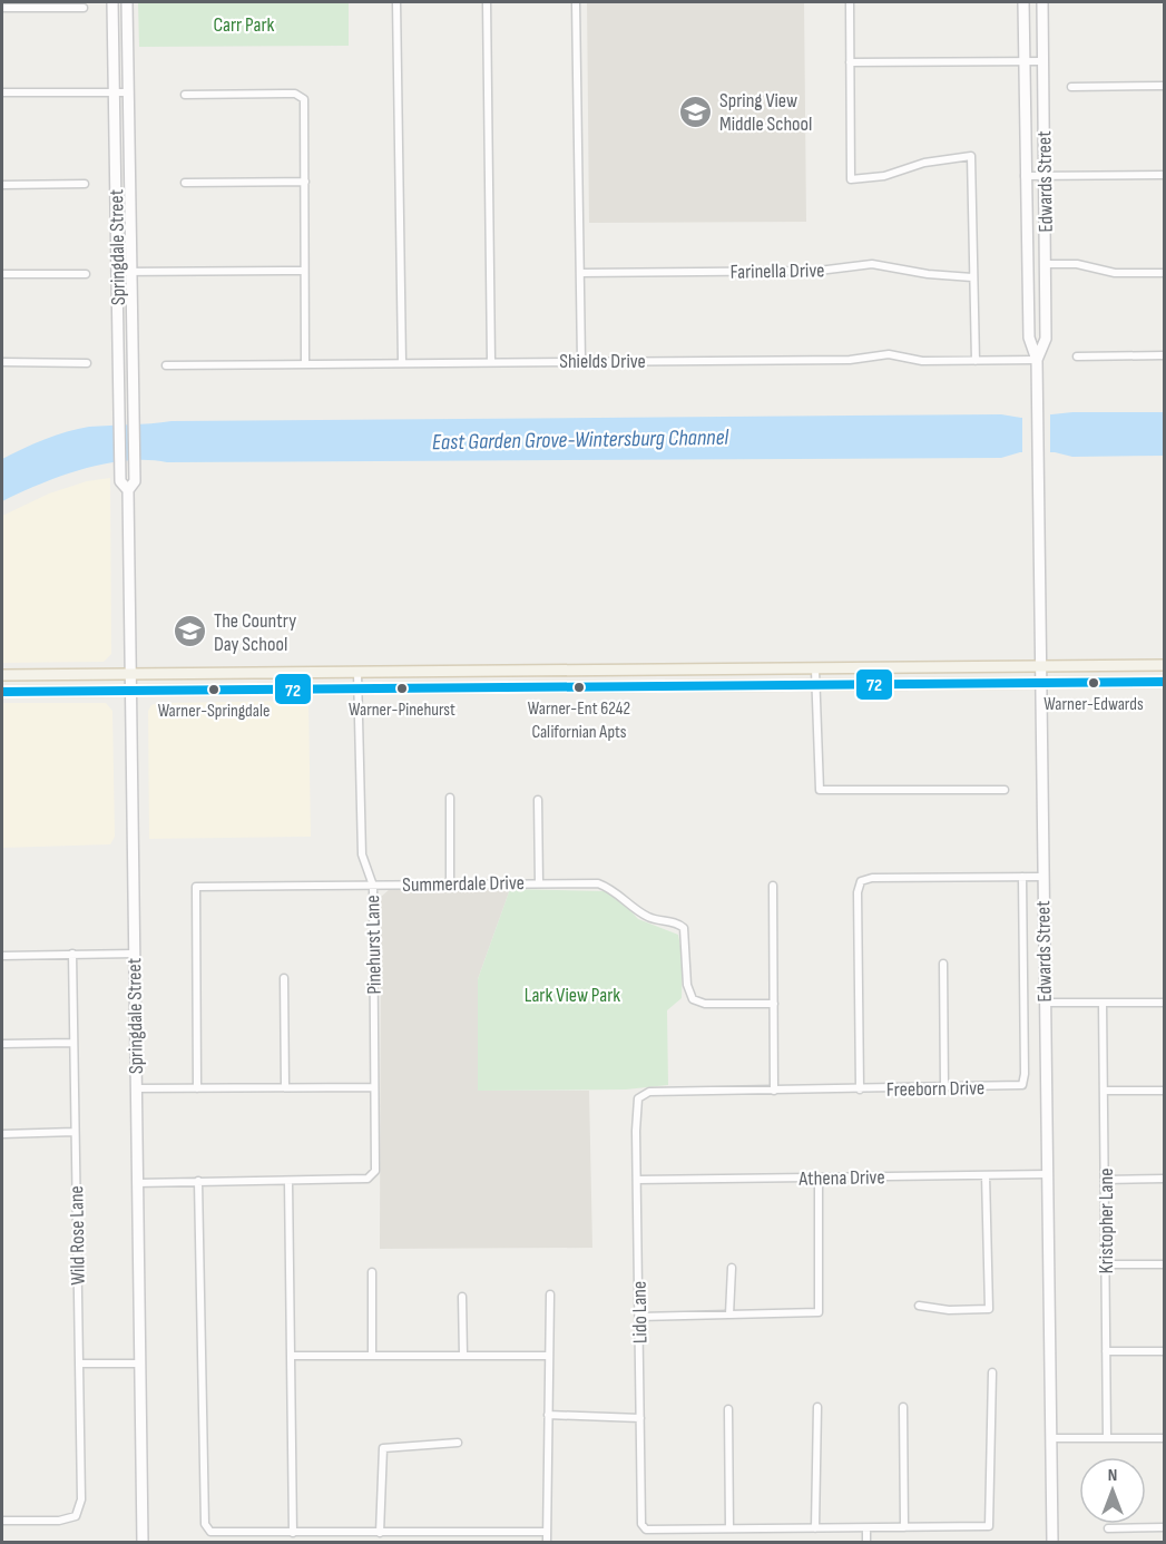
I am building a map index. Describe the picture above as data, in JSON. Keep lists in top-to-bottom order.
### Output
{
  "streets": {
    "main road": ["Edwards Street", "Springdale Street"],
    "street": [
      "Farinella Drive",
      "Shields Drive",
      "Summerdale Drive",
      "Pinehurst Lane",
      "Freeborn Drive",
      "Athena Drive",
      "Kristopher Lane",
      "Wild Rose Lane",
      "Lido Lane"
    ]
  },
  "crossings": [
    ["Edwards Street", "Shields Drive"],
    ["Edwards Street", "Athena Drive"],
    ["Summerdale Drive", "Pinehurst Lane"],
    ["Freeborn Drive", "Lido Lane"],
    ["Athena Drive", "Lido Lane"]
  ],
  "water": ["East Garden Grove-Wintersburg Channel"],
  "parks": ["Carr Park", "Lark View Park"],
  "places": {
    "school or university": ["Spring View Middle School", "The Country Day School"],
    "other": [
      "Warner-Edwards",
      "Warner-Ent 6242 Californian Apts",
      "Warner-Pinehurst",
      "Warner-Springdale"
    ]
  },
  "lines": ["transit line 72"],
  "north": "top"
}
